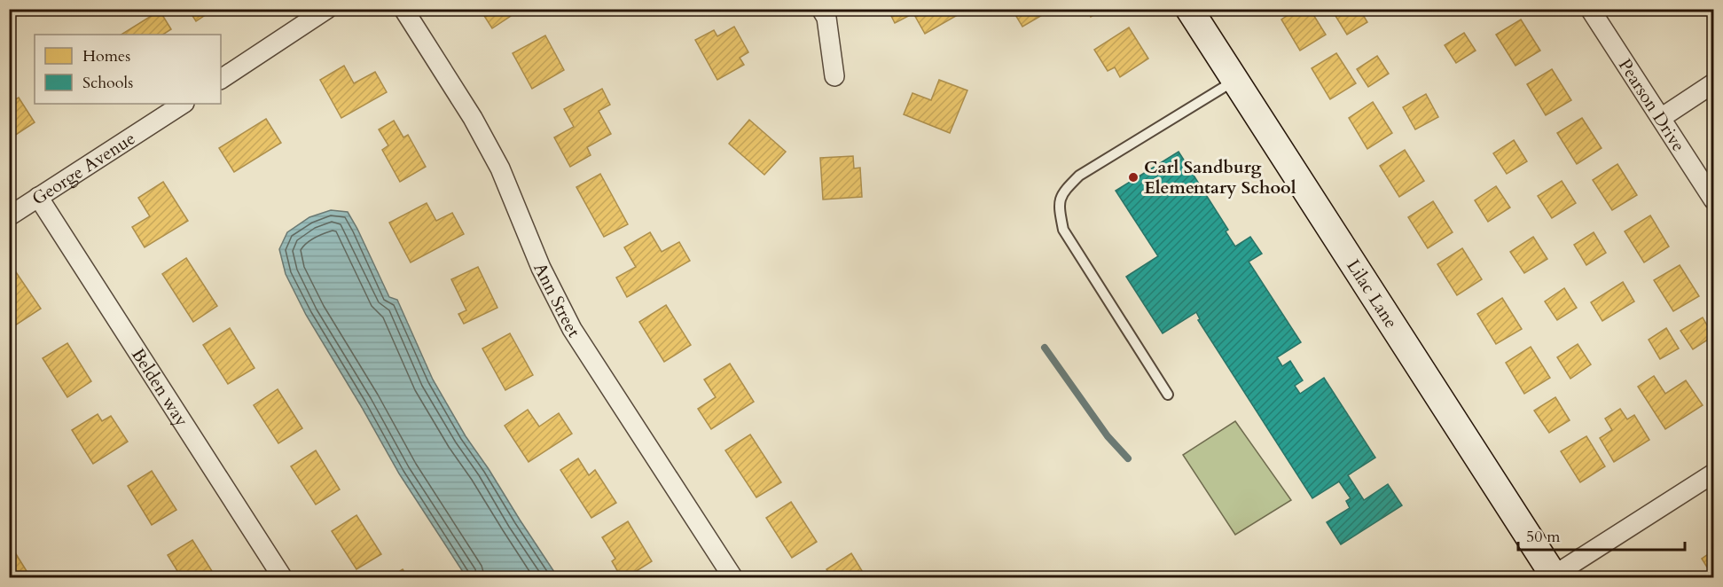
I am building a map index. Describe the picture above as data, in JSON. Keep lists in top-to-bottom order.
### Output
{
  "streets": {
    "street": [
      "Pearson Drive",
      "George Avenue",
      "Lilac Lane",
      "Ann Street",
      "Belden way"
    ]
  },
  "crossings": [
    ["George Avenue", "Belden way"]
  ],
  "places": ["Carl Sandburg Elementary School"],
  "legend": ["Homes", "Schools"],
  "scale_bar": "50 m"
}
